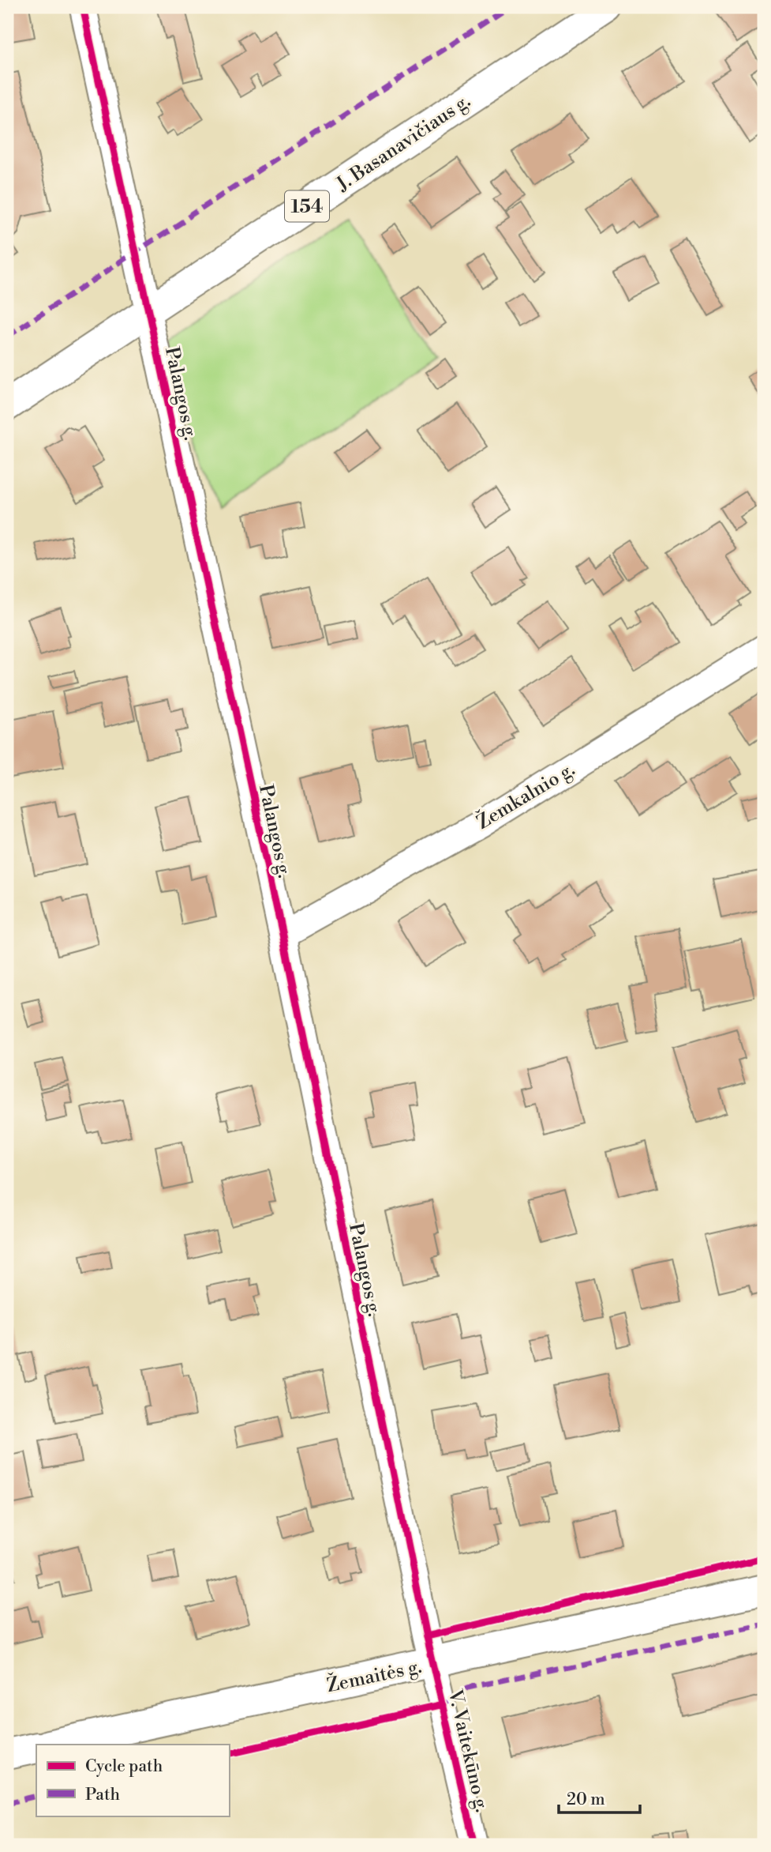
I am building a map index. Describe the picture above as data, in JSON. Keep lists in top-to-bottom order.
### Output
{
  "streets": {
    "main road": ["J. Basanavičiaus g.", "154", "Žemaitės g."],
    "street": ["Palangos g.", "Žemkalnio g.", "V. Vaitekūno g."]
  },
  "crossings": [
    ["J. Basanavičiaus g.", "Palangos g."],
    ["Palangos g.", "Žemkalnio g."],
    ["Palangos g.", "Žemaitės g."],
    ["Palangos g.", "V. Vaitekūno g."],
    ["Žemaitės g.", "V. Vaitekūno g."]
  ],
  "legend": ["Cycle path", "Path"],
  "scale_bar": "20 m"
}
